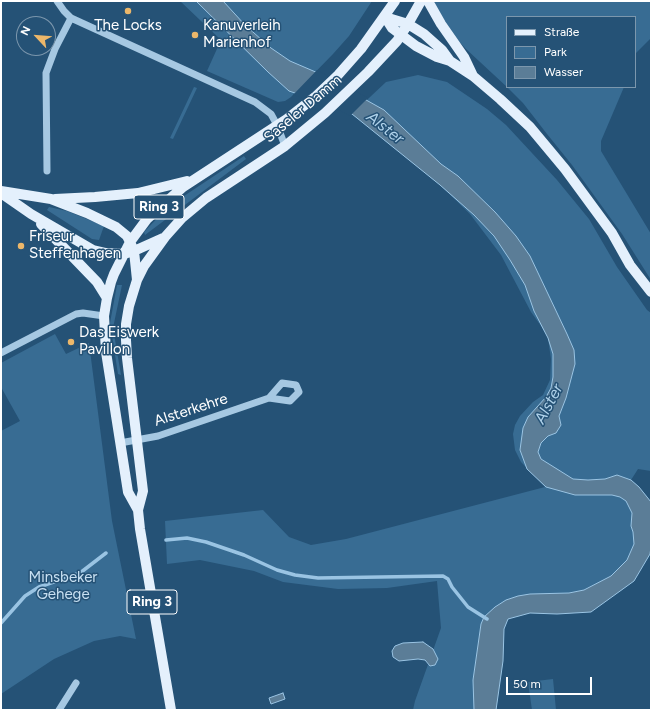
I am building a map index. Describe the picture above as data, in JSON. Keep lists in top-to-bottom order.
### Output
{
  "streets": {
    "main road": ["Saseler Damm", "Ring 3"],
    "street": ["Alsterkehre"]
  },
  "crossings": [
    ["Saseler Damm", "Ring 3"],
    ["Ring 3", "Alsterkehre"]
  ],
  "water": ["Alster"],
  "parks": ["Minsbeker Gehege"],
  "places": [
    "The Locks",
    "Kanuverleih Marienhof",
    "Friseur Steffenhagen",
    "Das Eiswerk Pavillon"
  ],
  "legend": ["Straße", "Park", "Wasser"],
  "scale_bar": "50 m",
  "north": "top left"
}
